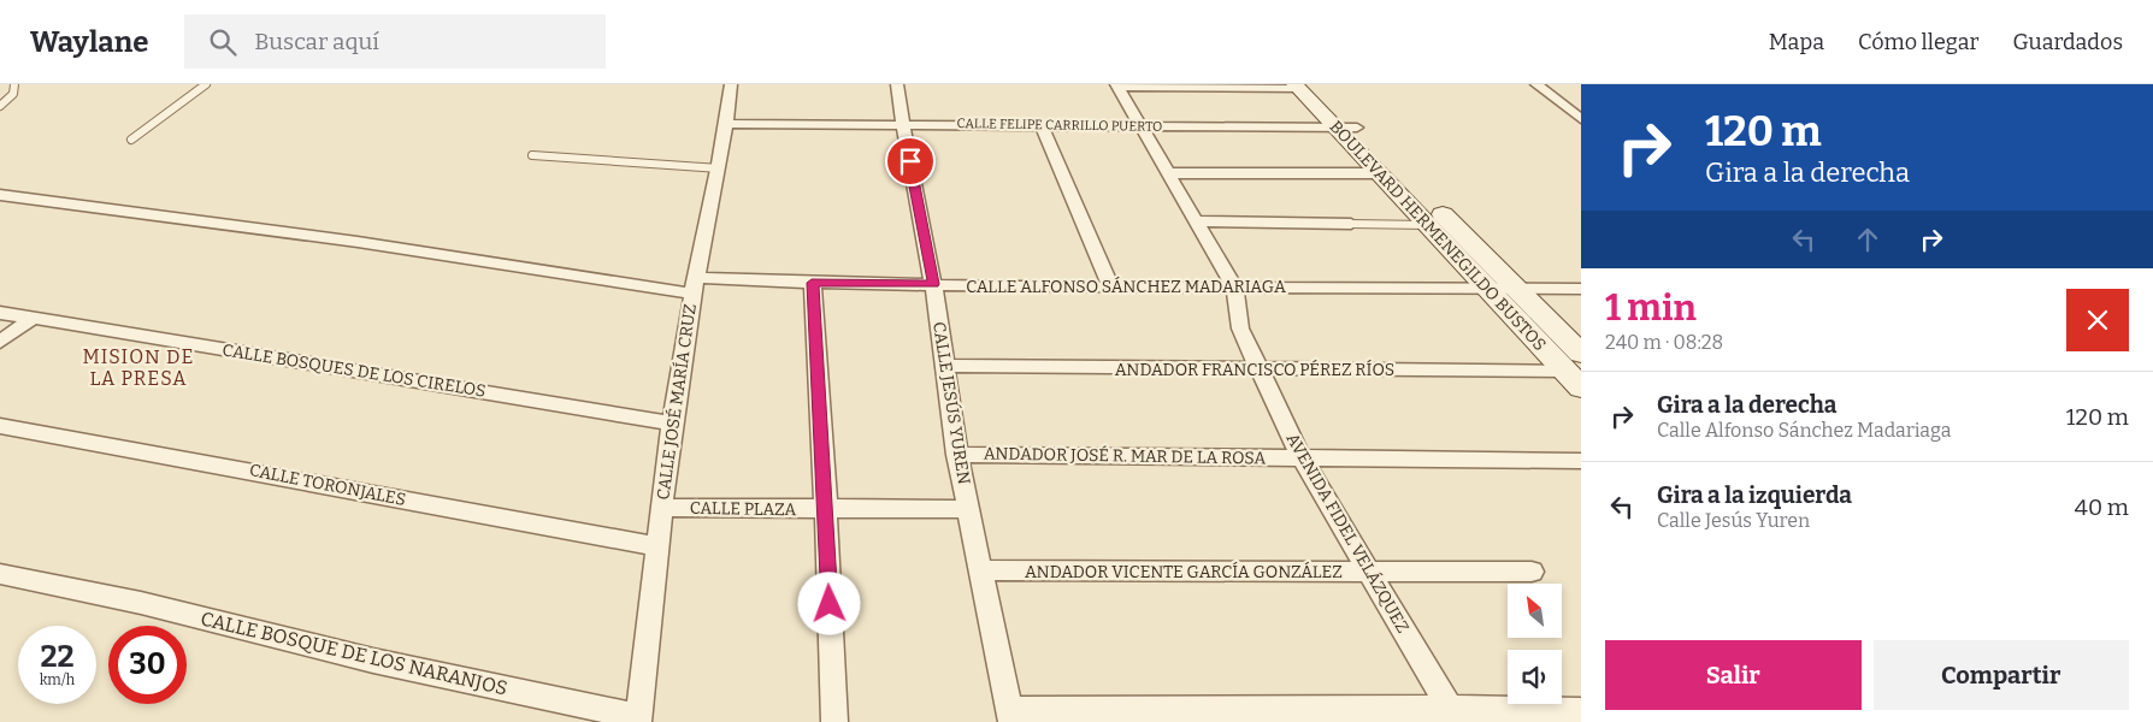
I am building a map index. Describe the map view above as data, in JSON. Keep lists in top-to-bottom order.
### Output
{
  "streets": {
    "street": [
      "CALLE FELIPE CARRILLO PUERTO",
      "BOULEVARD HERMENEGILDO BUSTOS",
      "CALLE ALFONSO SÁNCHEZ MADARIAGA",
      "ANDADOR FRANCISCO PÉREZ RÍOS",
      "CALLE BOSQUES DE LOS CIRELOS",
      "CALLE JOSÉ MARÍA CRUZ",
      "CALLE JESÚS YUREN",
      "ANDADOR JOSÉ R. MAR DE LA ROSA",
      "CALLE TORONJALES",
      "CALLE PLAZA",
      "AVENIDA FIDEL VELÁZQUEZ",
      "ANDADOR VICENTE GARCÍA GONZÁLEZ",
      "CALLE BOSQUE DE LOS NARANJOS"
    ]
  },
  "crossings": [
    ["CALLE FELIPE CARRILLO PUERTO", "BOULEVARD HERMENEGILDO BUSTOS"],
    ["CALLE FELIPE CARRILLO PUERTO", "CALLE JOSÉ MARÍA CRUZ"],
    ["CALLE FELIPE CARRILLO PUERTO", "CALLE JESÚS YUREN"],
    ["CALLE FELIPE CARRILLO PUERTO", "AVENIDA FIDEL VELÁZQUEZ"],
    ["BOULEVARD HERMENEGILDO BUSTOS", "CALLE ALFONSO SÁNCHEZ MADARIAGA"],
    ["BOULEVARD HERMENEGILDO BUSTOS", "ANDADOR FRANCISCO PÉREZ RÍOS"],
    ["CALLE ALFONSO SÁNCHEZ MADARIAGA", "CALLE JOSÉ MARÍA CRUZ"],
    ["CALLE ALFONSO SÁNCHEZ MADARIAGA", "CALLE JESÚS YUREN"],
    ["CALLE ALFONSO SÁNCHEZ MADARIAGA", "AVENIDA FIDEL VELÁZQUEZ"],
    ["ANDADOR FRANCISCO PÉREZ RÍOS", "CALLE JESÚS YUREN"],
    ["ANDADOR FRANCISCO PÉREZ RÍOS", "AVENIDA FIDEL VELÁZQUEZ"],
    ["CALLE BOSQUES DE LOS CIRELOS", "CALLE JOSÉ MARÍA CRUZ"],
    ["CALLE JOSÉ MARÍA CRUZ", "CALLE TORONJALES"],
    ["CALLE JOSÉ MARÍA CRUZ", "CALLE PLAZA"],
    ["CALLE JOSÉ MARÍA CRUZ", "CALLE BOSQUE DE LOS NARANJOS"],
    ["CALLE JESÚS YUREN", "ANDADOR JOSÉ R. MAR DE LA ROSA"],
    ["CALLE JESÚS YUREN", "CALLE PLAZA"],
    ["CALLE JESÚS YUREN", "ANDADOR VICENTE GARCÍA GONZÁLEZ"],
    ["ANDADOR JOSÉ R. MAR DE LA ROSA", "AVENIDA FIDEL VELÁZQUEZ"],
    ["AVENIDA FIDEL VELÁZQUEZ", "ANDADOR VICENTE GARCÍA GONZÁLEZ"]
  ],
  "districts": ["MISION DE LA PRESA"],
  "north": "top left",
  "page": {
    "header": "Waylane",
    "search": "Buscar aquí",
    "nav": ["Mapa", "Cómo llegar", "Guardados"],
    "turn": ["120 m", "Gira a la derecha"],
    "heading": ["1 min", "240 m · 08:28"],
    "list": [
      {
        "name": "Gira a la derecha",
        "note": "Calle Alfonso Sánchez Madariaga",
        "value": "120 m"
      },
      {
        "name": "Gira a la izquierda",
        "note": "Calle Jesús Yuren",
        "value": "40 m"
      }
    ],
    "speed": "22 km/h",
    "limit": "30",
    "buttons": ["Salir", "Compartir"]
  }
}
